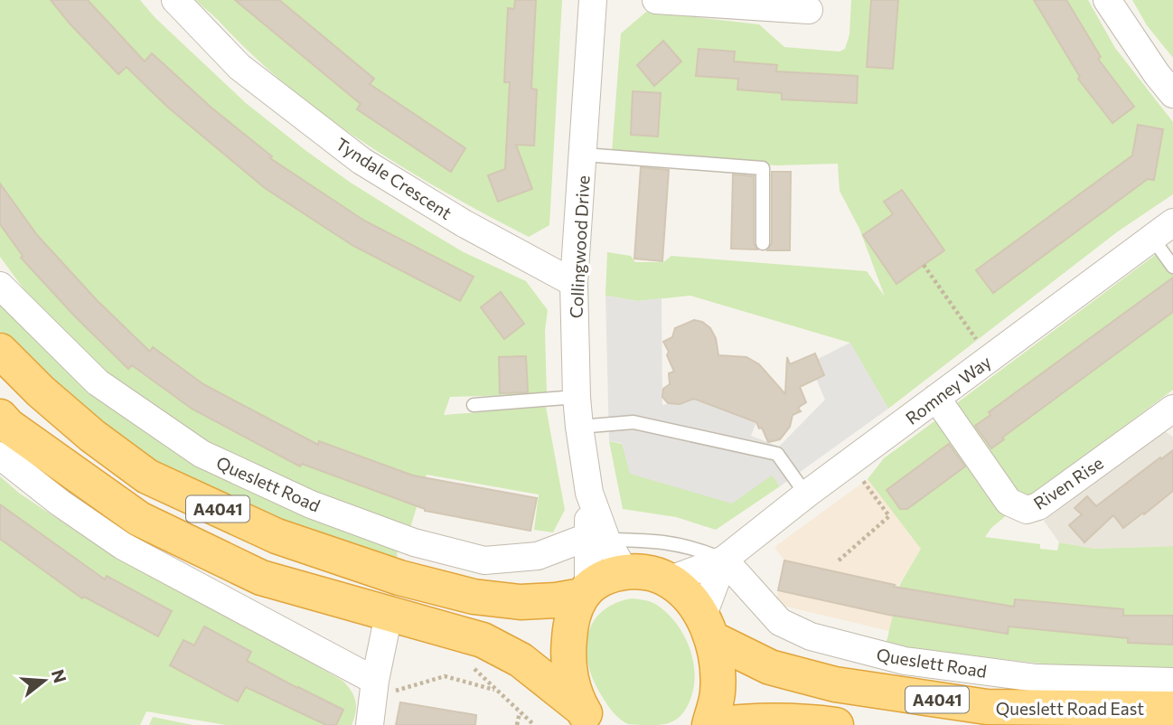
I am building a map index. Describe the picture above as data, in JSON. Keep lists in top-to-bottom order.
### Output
{
  "streets": {
    "highway": ["A4041", "Queslett Road East"],
    "street": [
      "Tyndale Crescent",
      "Collingwood Drive",
      "Romney Way",
      "Riven Rise",
      "Queslett Road"
    ]
  },
  "crossings": [
    ["Tyndale Crescent", "Collingwood Drive"],
    ["Collingwood Drive", "Queslett Road"],
    ["Collingwood Drive", "A4041"],
    ["Romney Way", "Riven Rise"],
    ["Romney Way", "Queslett Road"]
  ],
  "north": "right"
}
